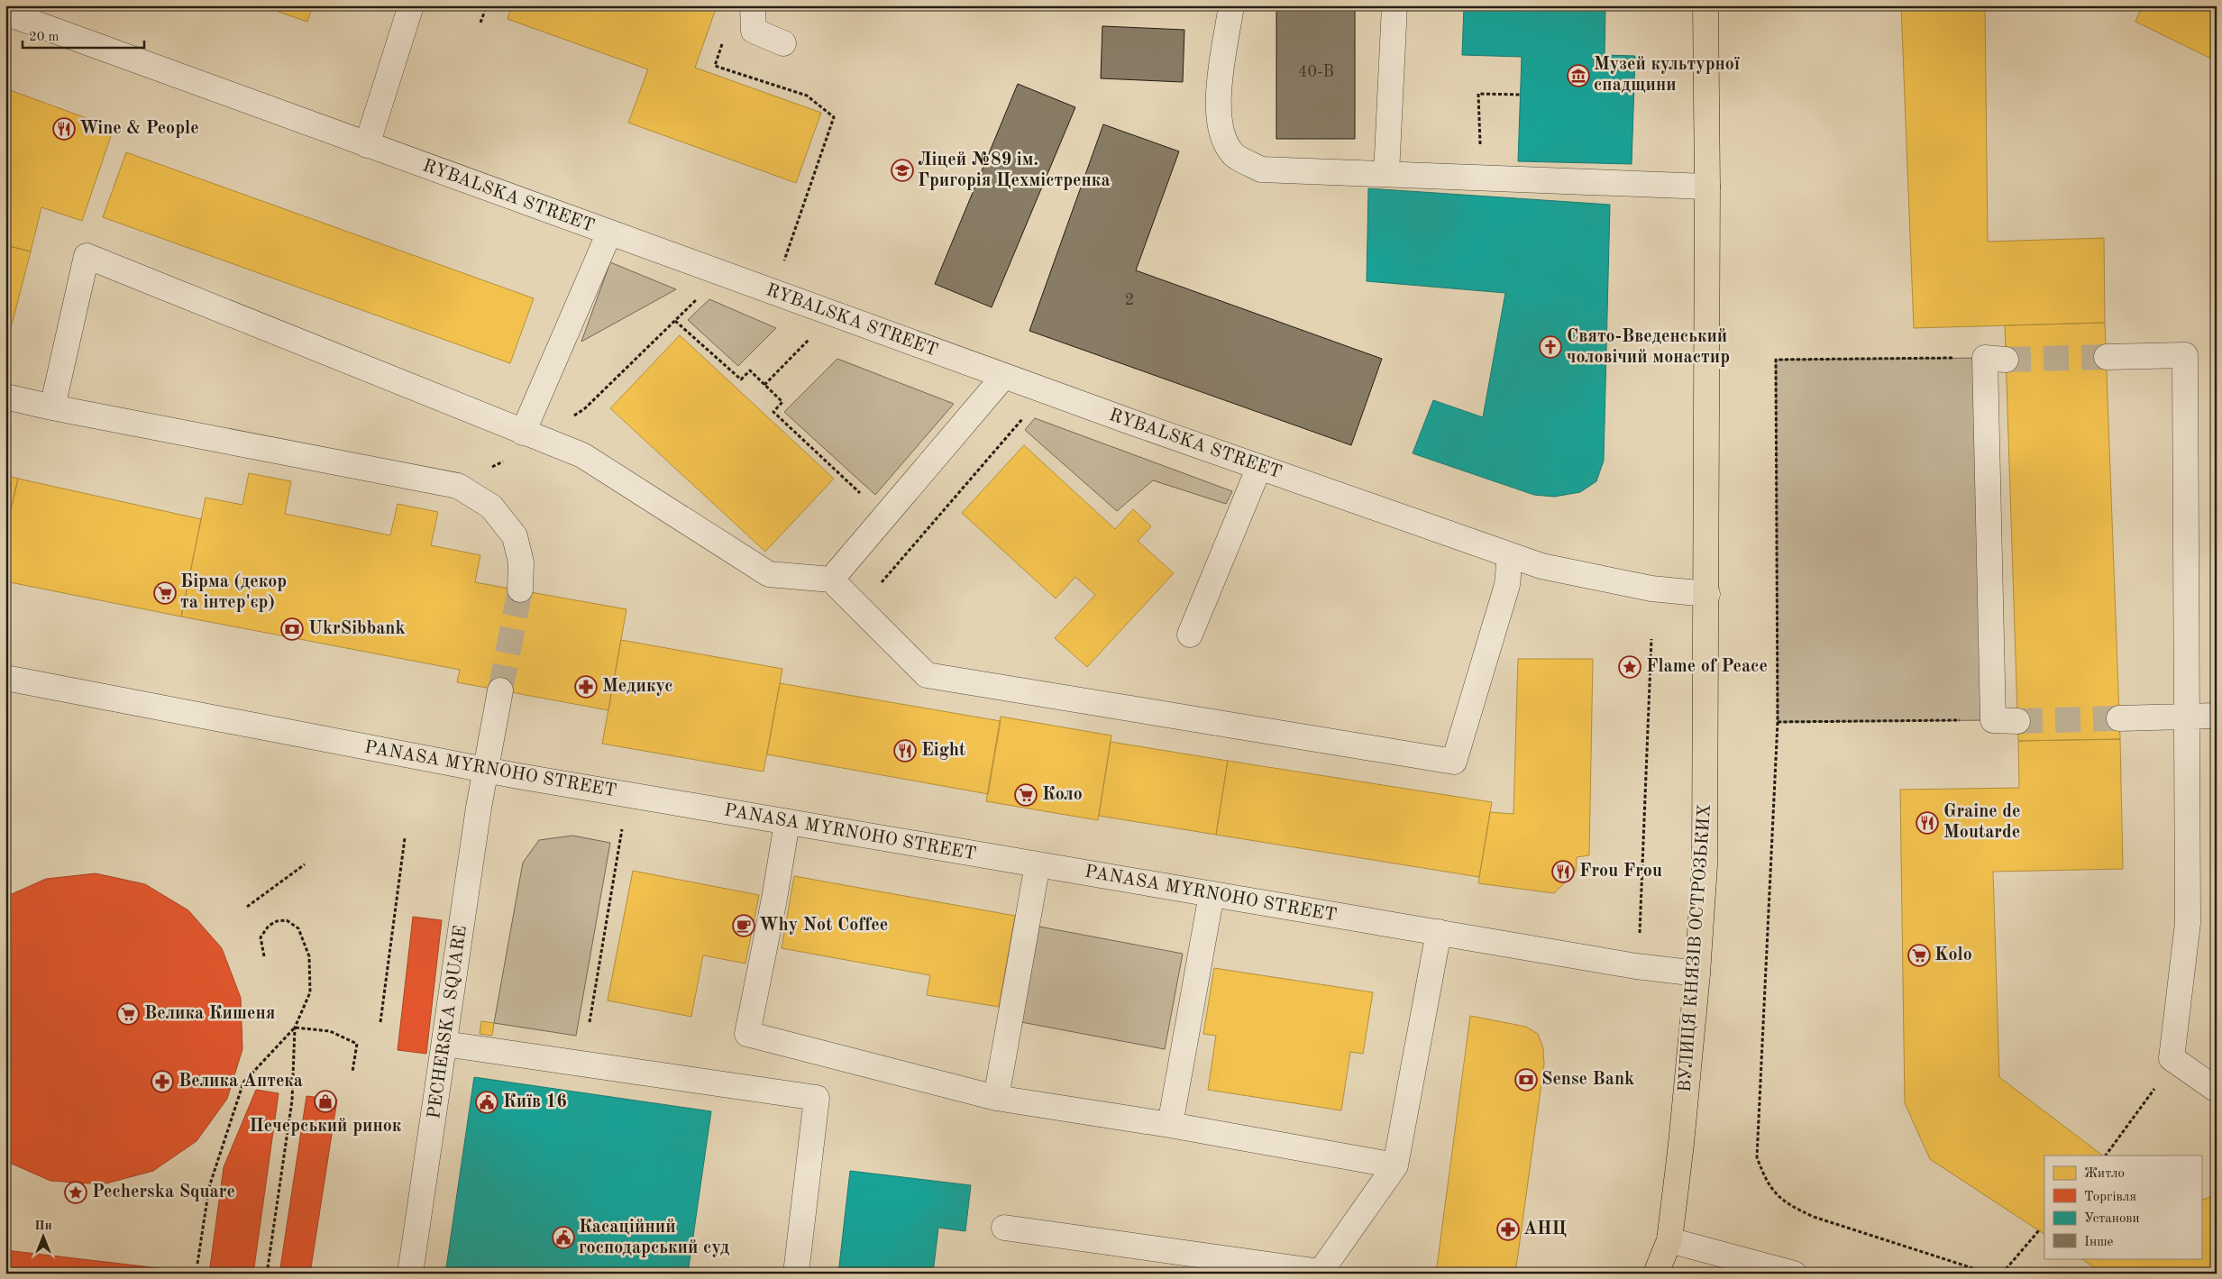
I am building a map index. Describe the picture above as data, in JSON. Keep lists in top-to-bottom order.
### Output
{
  "streets": {
    "main road": ["ВУЛИЦЯ КНЯЗІВ ОСТРОЗЬКИХ"],
    "street": ["RYBALSKA STREET", "PANASA MYRNOHO STREET", "PECHERSKA SQUARE"]
  },
  "crossings": [
    ["RYBALSKA STREET", "ВУЛИЦЯ КНЯЗІВ ОСТРОЗЬКИХ"],
    ["PANASA MYRNOHO STREET", "ВУЛИЦЯ КНЯЗІВ ОСТРОЗЬКИХ"],
    ["PANASA MYRNOHO STREET", "PECHERSKA SQUARE"]
  ],
  "places": {
    "museum": ["Музей культурної спадщини"],
    "restaurant": [
      "Wine & People",
      "Eight",
      "Graine de Moutarde",
      "Frou Frou"
    ],
    "school or university": ["Ліцей №89 ім. Григорія Цехмістренка"],
    "church": ["Свято-Введенський чоловічий монастир"],
    "supermarket": [
      "Бірма (декор та інтер'єр)",
      "Коло",
      "Kolo",
      "Велика Кишеня"
    ],
    "bank": ["UkrSibbank", "Sense Bank"],
    "place": ["Flame of Peace", "Pecherska Square"],
    "pharmacy": ["Медикус", "Велика Аптека", "АНЦ"],
    "cafe": ["Why Not Coffee"],
    "shop": ["Печерський ринок"],
    "public building": ["Київ 16", "Касаційний господарський суд"]
  },
  "house_numbers": ["40-В", "2"],
  "legend": [
    "Житло",
    "Торгівля",
    "Установи",
    "Інше"
  ],
  "scale_bar": "20 m",
  "north": "top"
}
